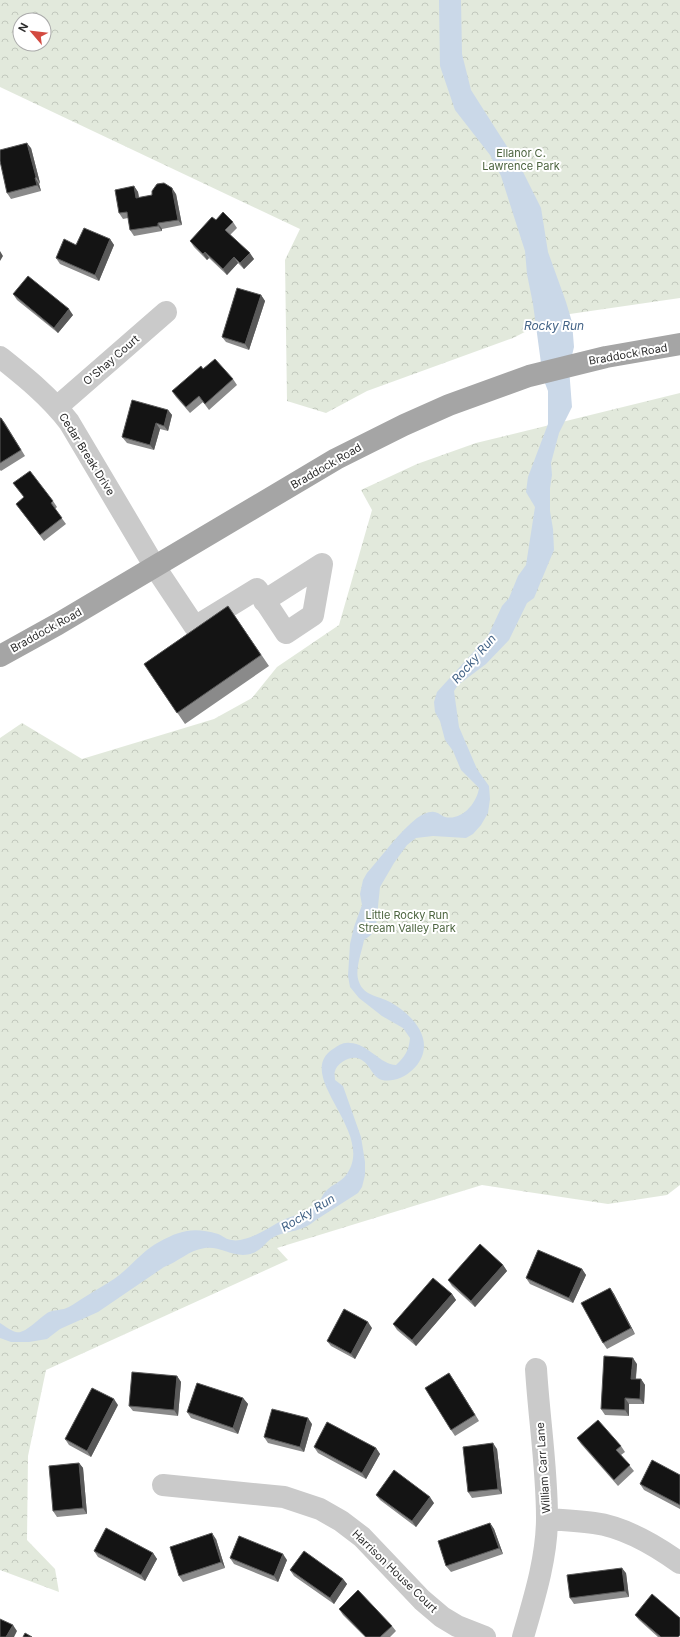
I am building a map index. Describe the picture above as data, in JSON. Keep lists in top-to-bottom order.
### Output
{
  "streets": {
    "main road": ["Braddock Road"],
    "street": [
      "O'Shay Court",
      "Cedar Break Drive",
      "William Carr Lane",
      "Harrison House Court"
    ]
  },
  "crossings": [
    ["Braddock Road", "Cedar Break Drive"],
    ["O'Shay Court", "Cedar Break Drive"]
  ],
  "water": ["Rocky Run"],
  "parks": ["Ellanor C. Lawrence Park", "Little Rocky Run Stream Valley Park"],
  "north": "top left"
}
